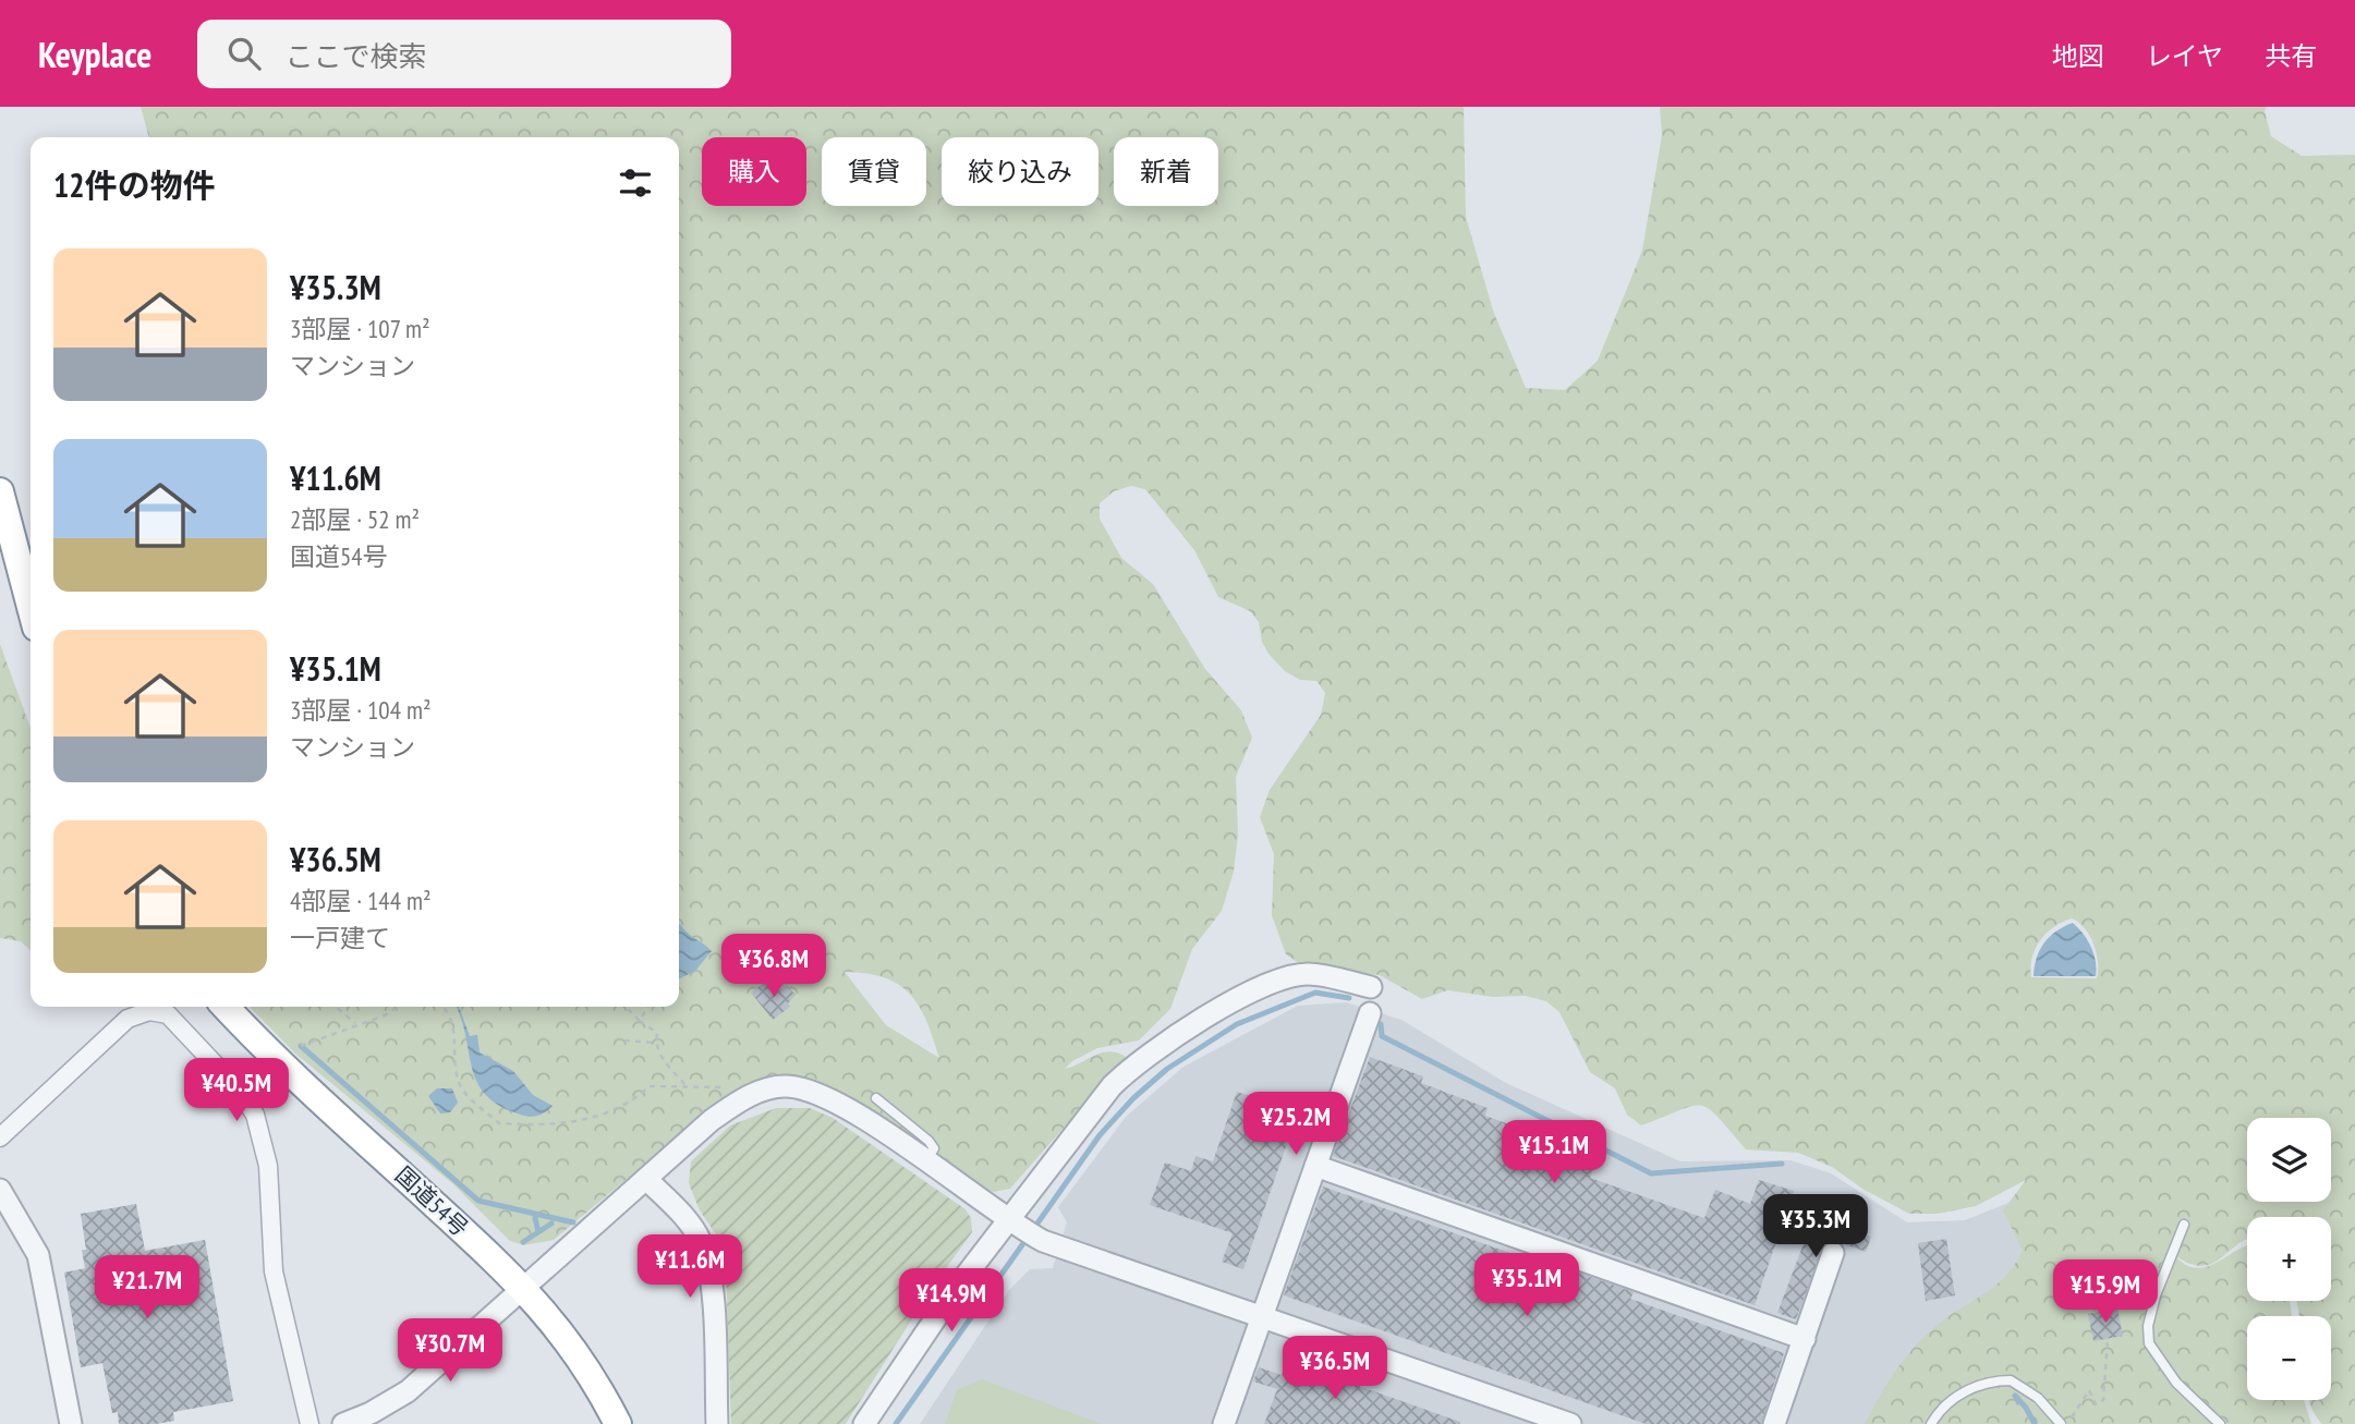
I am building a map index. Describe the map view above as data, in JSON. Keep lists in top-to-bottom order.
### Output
{
  "streets": {
    "highway": ["国道54号"]
  },
  "page": {
    "header": "Keyplace",
    "search": "ここで検索",
    "nav": ["地図", "レイヤ", "共有"],
    "chip": [
      "購入",
      "賃貸",
      "絞り込み",
      "新着"
    ],
    "heading": "12件の物件",
    "list": [
      {
        "name": "¥35.3M",
        "note": "3部屋 · 107 m² · マンション"
      },
      {
        "name": "¥11.6M",
        "note": "2部屋 · 52 m² · 国道54号"
      },
      {
        "name": "¥35.1M",
        "note": "3部屋 · 104 m² · マンション"
      },
      {
        "name": "¥36.5M",
        "note": "4部屋 · 144 m² · 一戸建て"
      }
    ],
    "price": [
      "¥36.8M",
      "¥40.5M",
      "¥25.2M",
      "¥15.1M",
      "¥35.3M",
      "¥11.6M",
      "¥35.1M",
      "¥21.7M",
      "¥15.9M",
      "¥14.9M",
      "¥30.7M",
      "¥36.5M"
    ],
    "map_buttons": ["+", "−"]
  }
}
